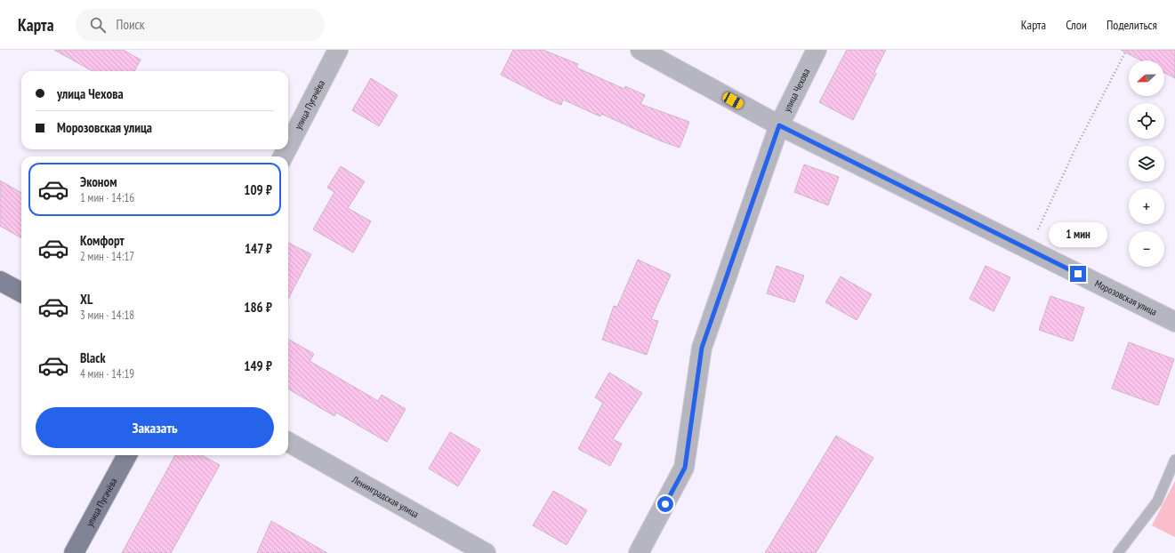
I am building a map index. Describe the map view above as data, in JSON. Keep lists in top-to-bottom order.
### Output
{
  "streets": {
    "main road": ["улица Пугачёва"],
    "street": ["улица Чехова", "Морозовская улица", "Ленинградская улица"]
  },
  "crossings": [
    ["улица Чехова", "Морозовская улица"]
  ],
  "north": "left",
  "page": {
    "header": "Карта",
    "search": "Поиск",
    "nav": ["Карта", "Слои", "Поделиться"],
    "map_buttons": ["+", "−"],
    "banner": ["улица Чехова", "Морозовская улица"],
    "list": [
      {
        "name": "Эконом",
        "note": "1 мин · 14:16",
        "value": "109 ₽"
      },
      {
        "name": "Комфорт",
        "note": "2 мин · 14:17",
        "value": "147 ₽"
      },
      {
        "name": "XL",
        "note": "3 мин · 14:18",
        "value": "186 ₽"
      },
      {
        "name": "Black",
        "note": "4 мин · 14:19",
        "value": "149 ₽"
      }
    ],
    "bubble": "1 мин",
    "buttons": "Заказать"
  }
}
